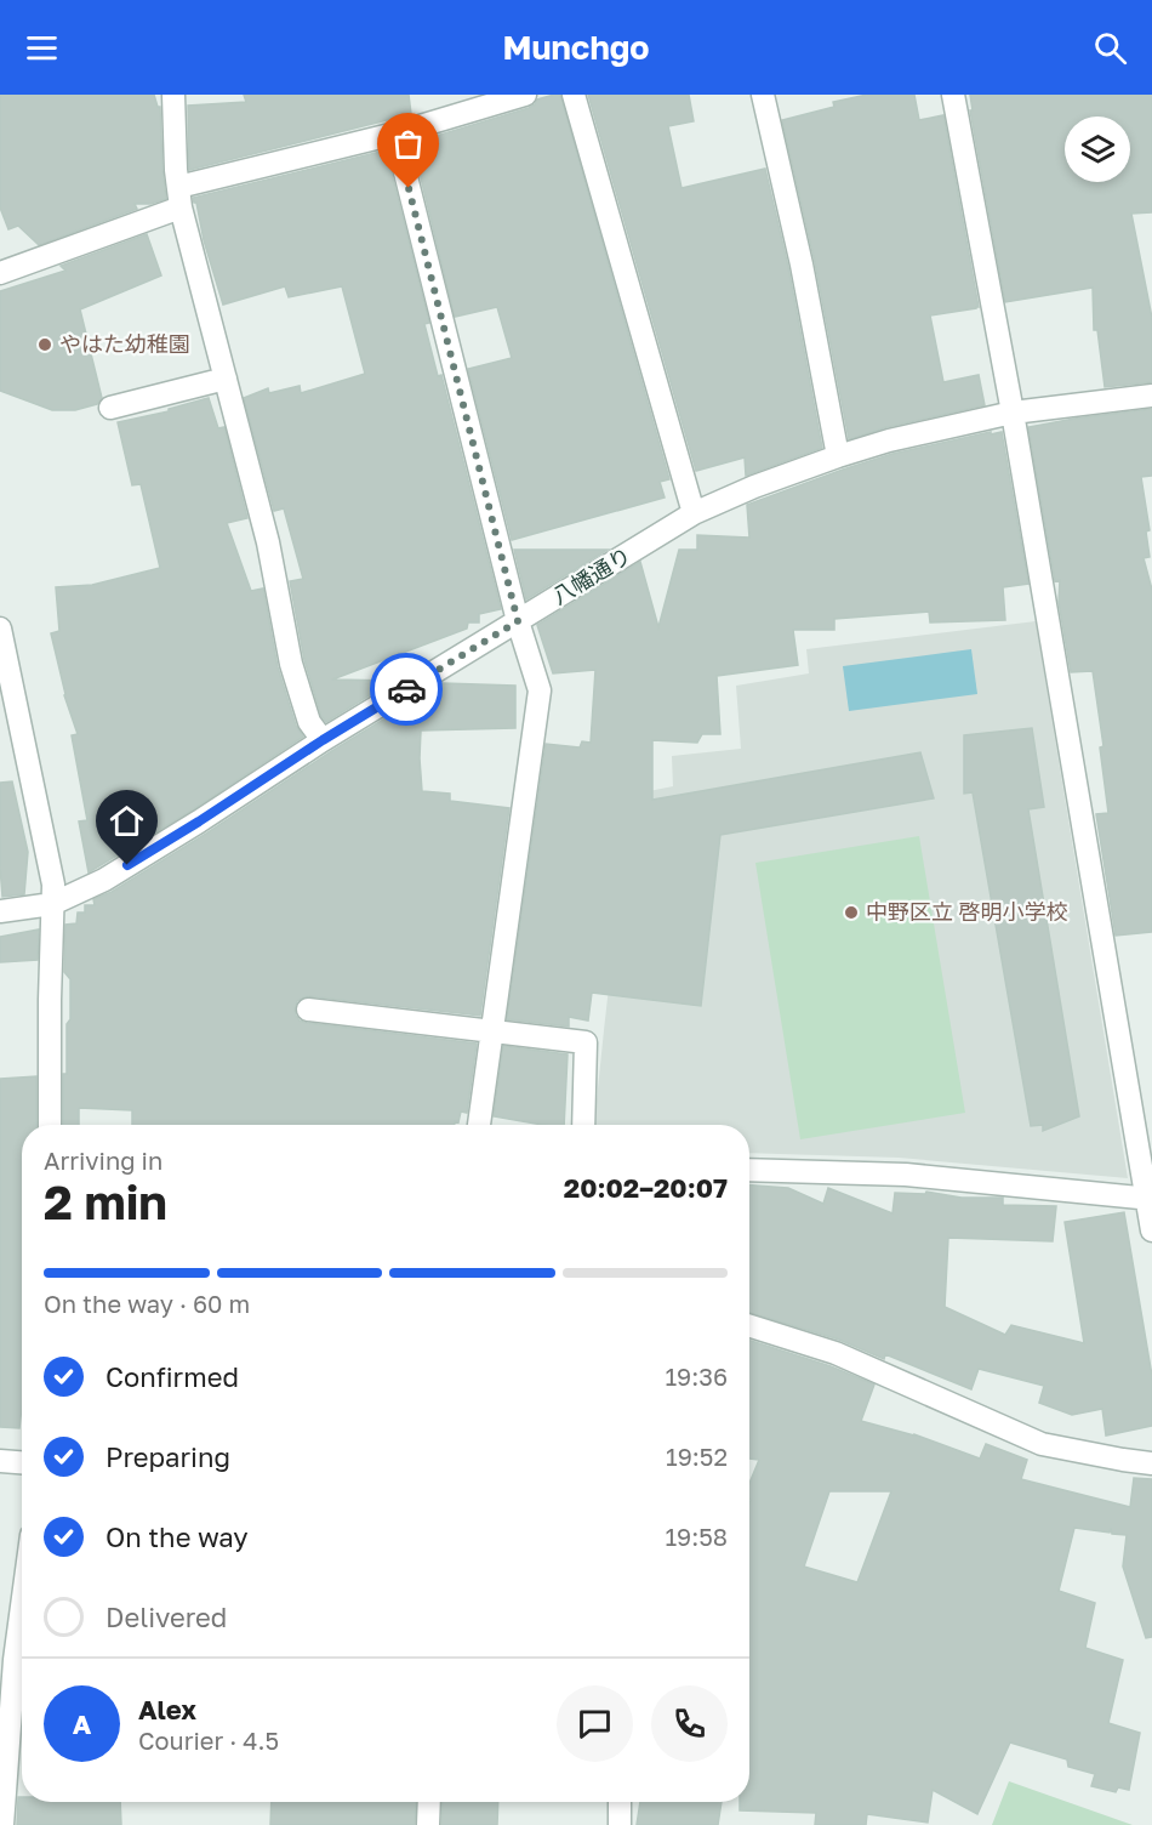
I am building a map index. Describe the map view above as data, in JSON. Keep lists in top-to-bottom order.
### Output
{
  "streets": {
    "street": ["八幡通り"]
  },
  "places": ["やはた幼稚園", "中野区立 啓明小学校"],
  "page": {
    "header": "Munchgo",
    "heading": ["2 min", "Arriving in", "20:02–20:07"],
    "panel": ["Alex", "Courier · 4.5"],
    "bar": "On the way · 60 m",
    "list": [
      ["Confirmed", "19:36"],
      ["Preparing", "19:52"],
      ["On the way", "19:58"],
      "Delivered"
    ],
    "round": "A"
  }
}
